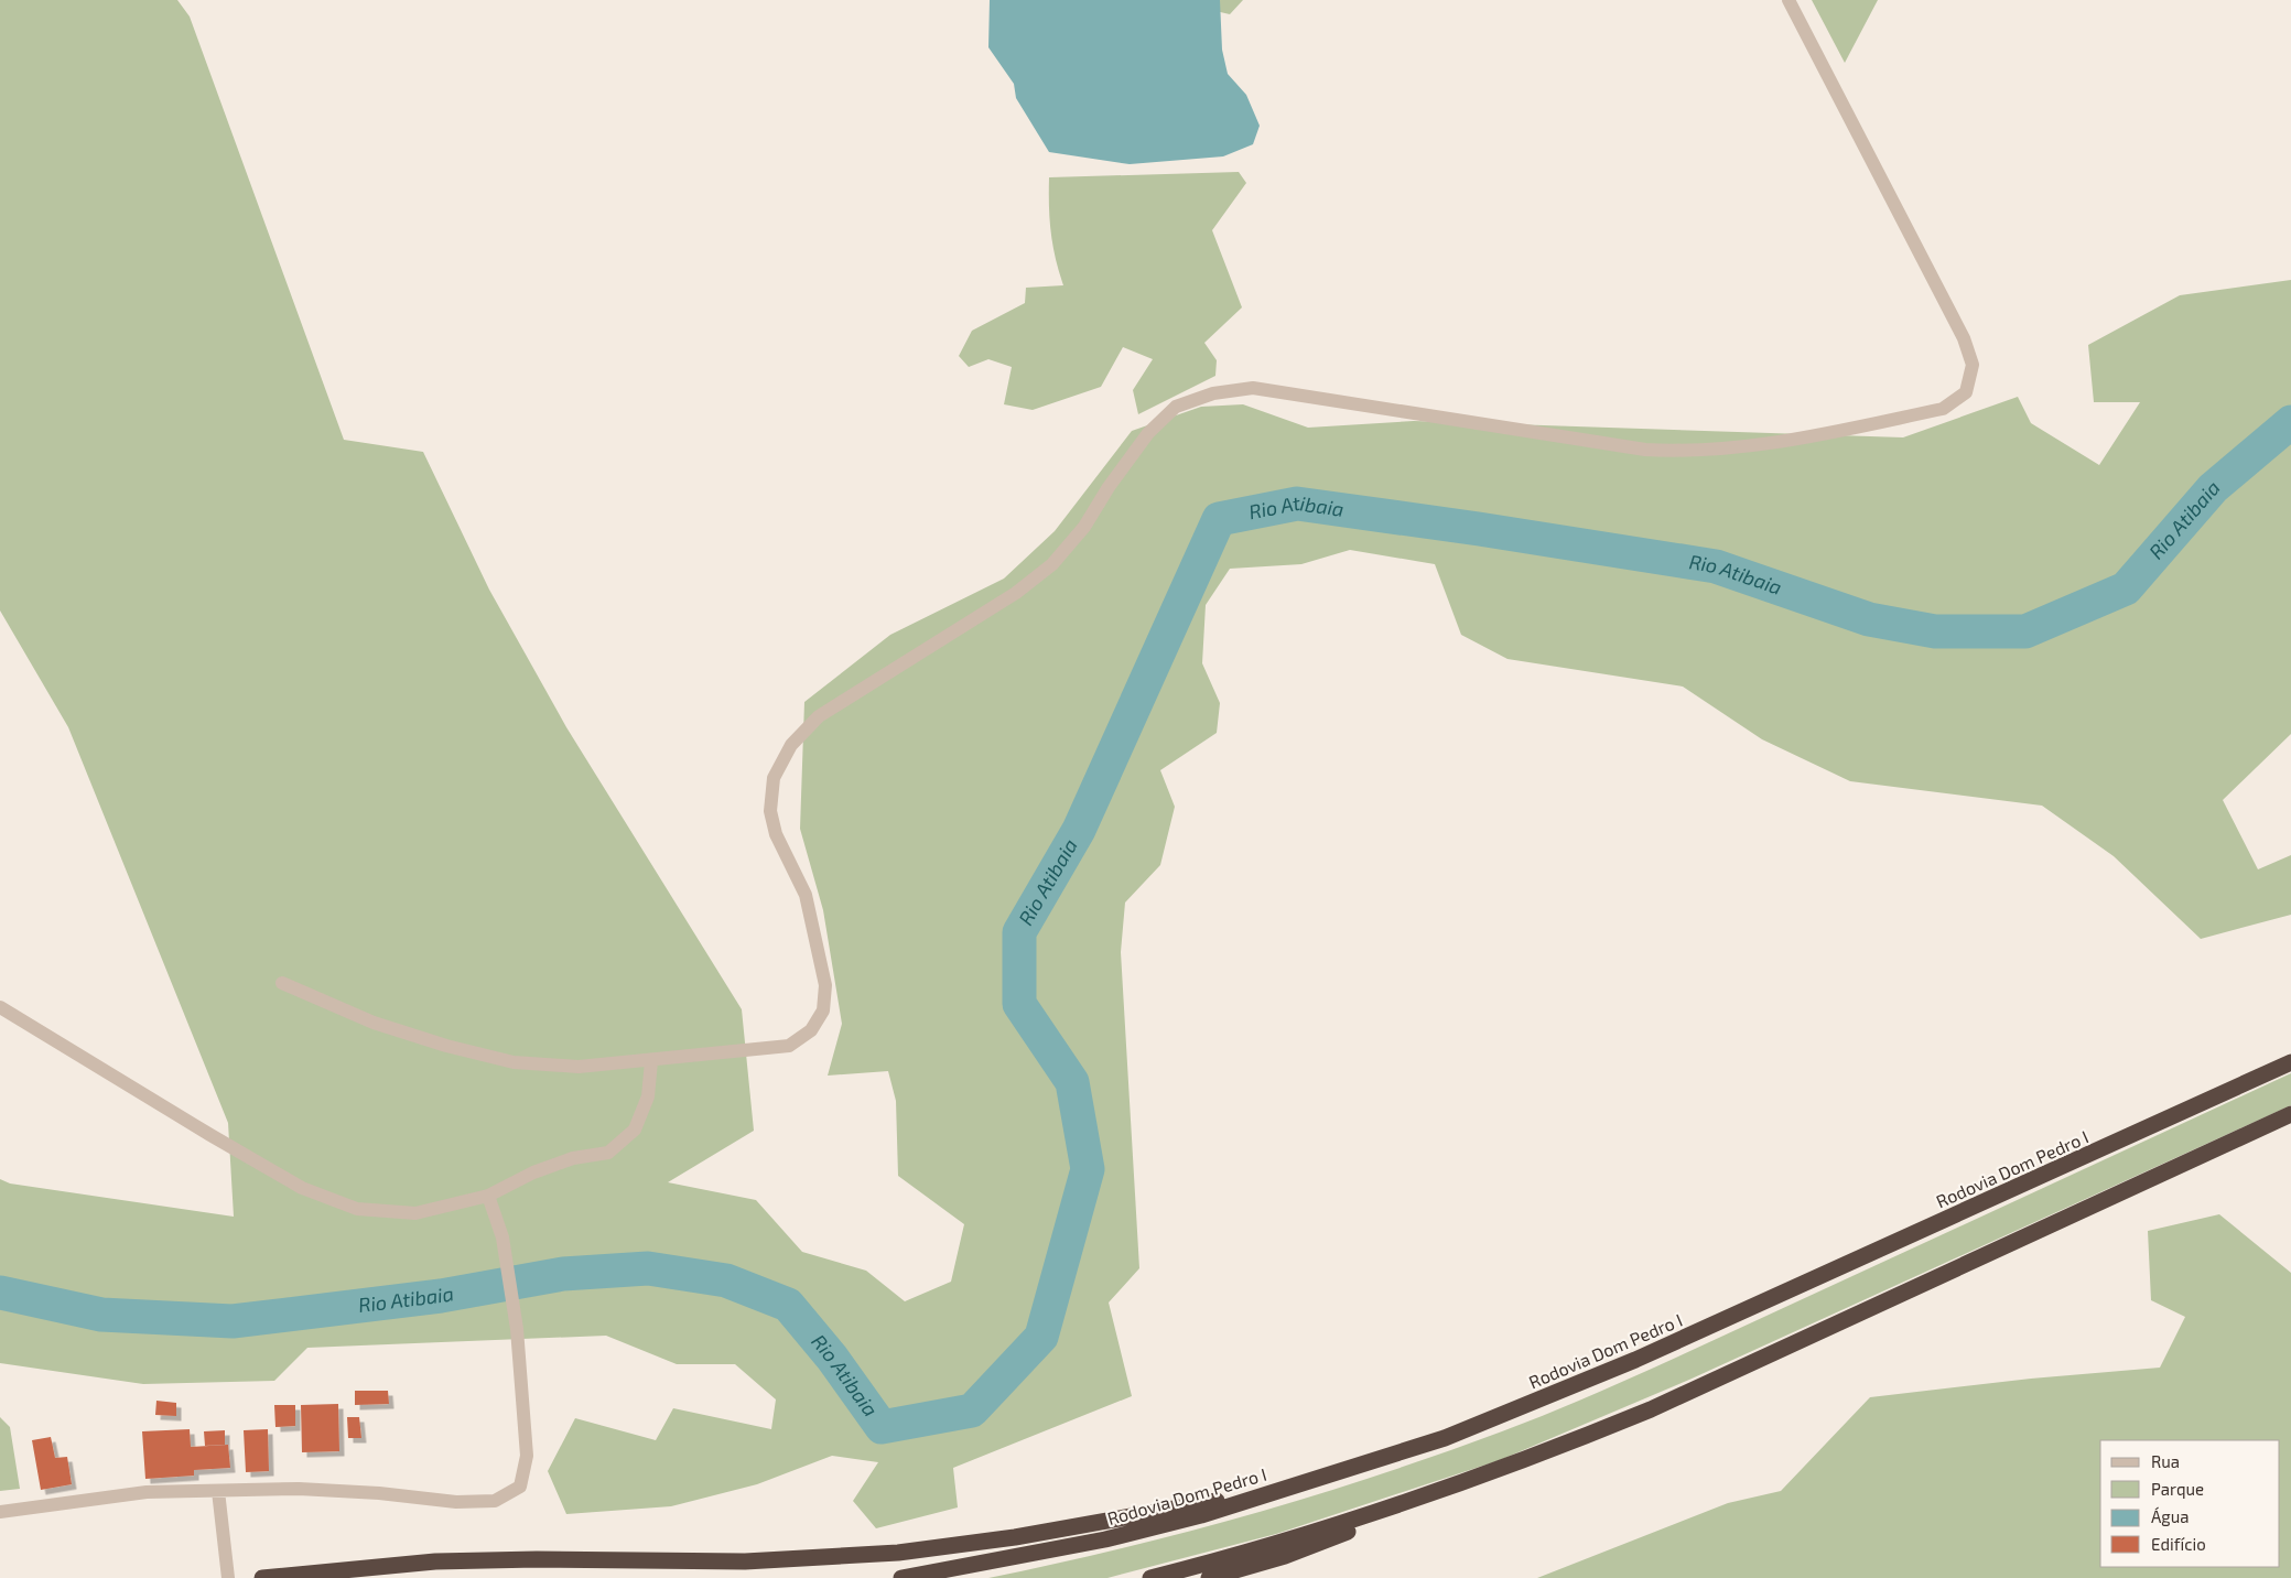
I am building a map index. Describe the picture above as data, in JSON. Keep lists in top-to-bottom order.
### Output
{
  "streets": {
    "highway": ["Rodovia Dom Pedro I"]
  },
  "water": ["Rio Atibaia"],
  "legend": [
    "Rua",
    "Parque",
    "Água",
    "Edifício"
  ]
}
